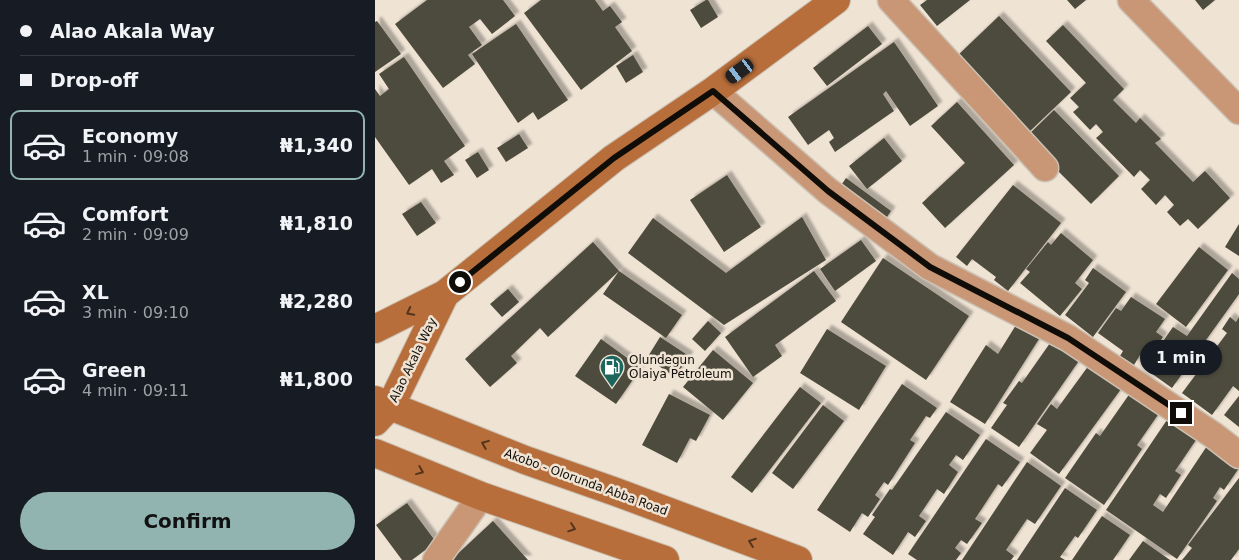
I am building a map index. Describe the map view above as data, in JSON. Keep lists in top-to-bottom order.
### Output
{
  "streets": {
    "main road": ["Alao Akala Way", "Akobo - Olorunda Abba Road"]
  },
  "crossings": [
    ["Alao Akala Way", "Akobo - Olorunda Abba Road"]
  ],
  "places": {
    "fuel station": ["Olundegun Olaiya Petroleum"]
  },
  "page": {
    "banner": ["Alao Akala Way", "Drop-off"],
    "list": [
      {
        "name": "Economy",
        "note": "1 min · 09:08",
        "value": "₦1,340"
      },
      {
        "name": "Comfort",
        "note": "2 min · 09:09",
        "value": "₦1,810"
      },
      {
        "name": "XL",
        "note": "3 min · 09:10",
        "value": "₦2,280"
      },
      {
        "name": "Green",
        "note": "4 min · 09:11",
        "value": "₦1,800"
      }
    ],
    "bubble": "1 min",
    "buttons": "Confirm"
  }
}
